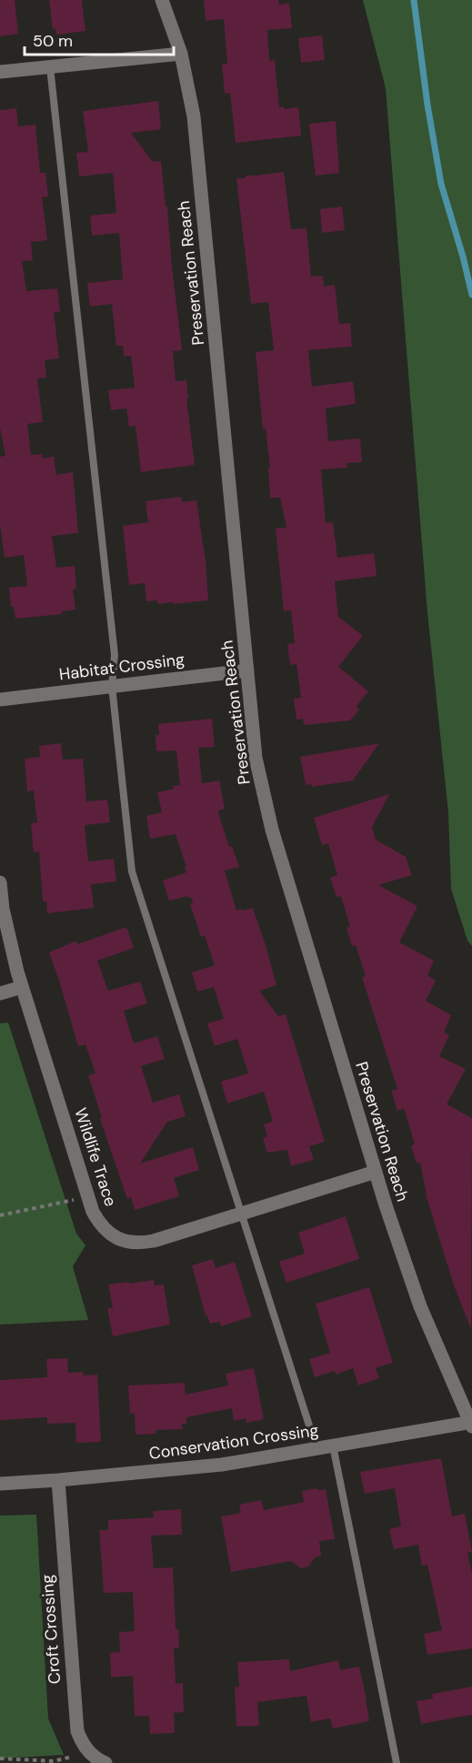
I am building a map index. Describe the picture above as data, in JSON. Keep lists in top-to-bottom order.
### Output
{
  "streets": {
    "street": [
      "Preservation Reach",
      "Habitat Crossing",
      "Wildlife Trace",
      "Conservation Crossing",
      "Croft Crossing"
    ]
  },
  "crossings": [
    ["Preservation Reach", "Habitat Crossing"],
    ["Preservation Reach", "Wildlife Trace"],
    ["Preservation Reach", "Conservation Crossing"],
    ["Conservation Crossing", "Croft Crossing"]
  ],
  "scale_bar": "50 m"
}
